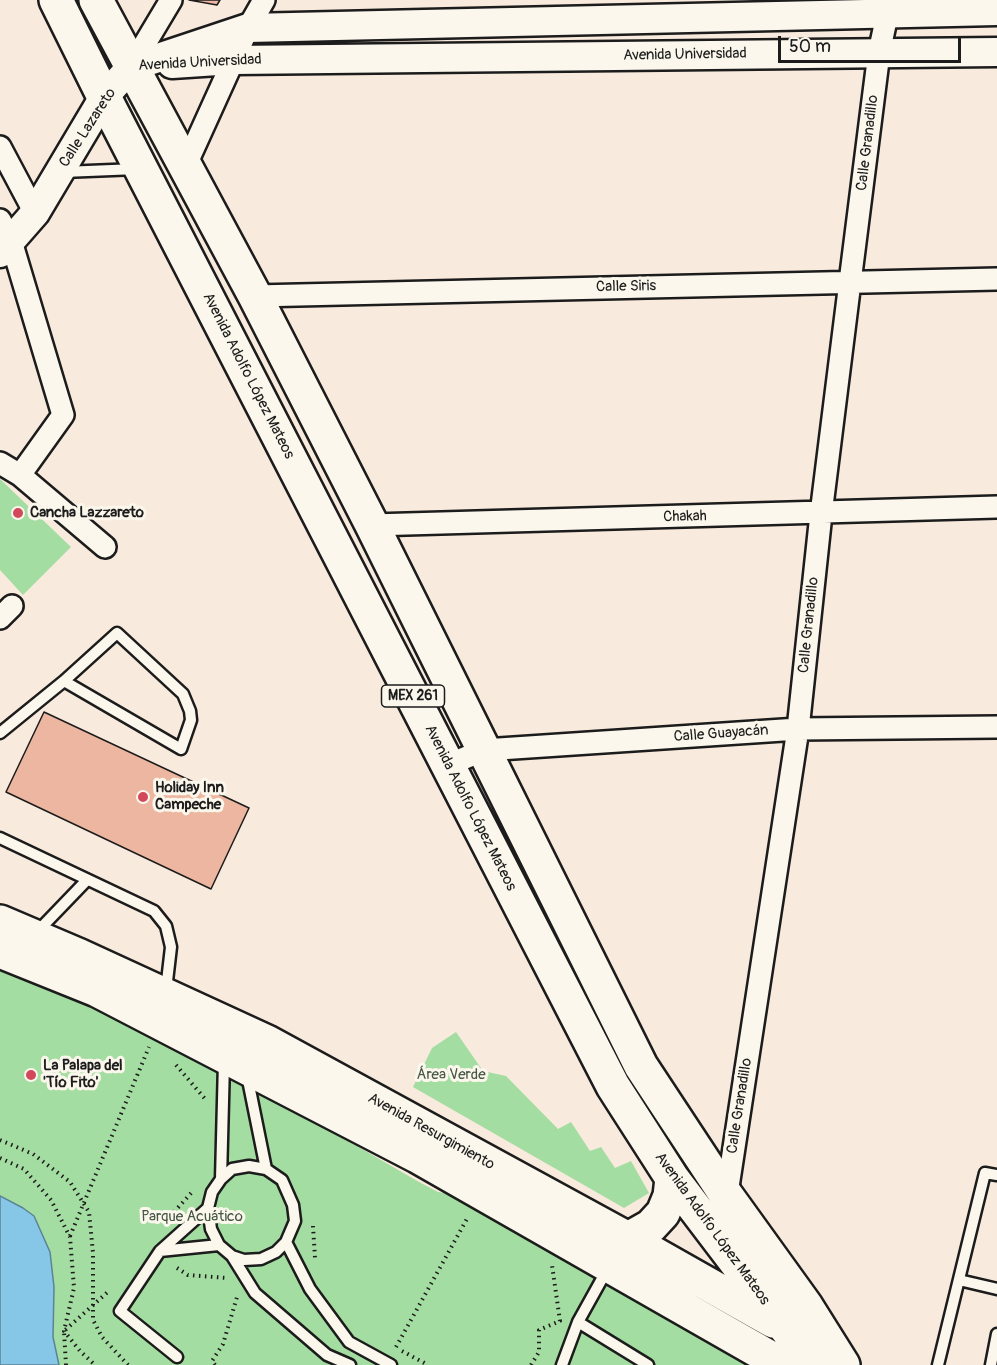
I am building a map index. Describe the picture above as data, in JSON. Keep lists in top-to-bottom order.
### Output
{
  "streets": {
    "main road": ["Avenida Adolfo López Mateos", "MEX 261", "Avenida Resurgimiento"],
    "street": [
      "Avenida Universidad",
      "Calle Lazareto",
      "Calle Granadillo",
      "Calle Siris",
      "Chakah",
      "Calle Guayacán"
    ]
  },
  "crossings": [
    ["Avenida Universidad", "Calle Lazareto"],
    ["Avenida Universidad", "Calle Granadillo"],
    ["Avenida Universidad", "Avenida Adolfo López Mateos"],
    ["Calle Lazareto", "Avenida Adolfo López Mateos"],
    ["Calle Granadillo", "Calle Siris"],
    ["Calle Granadillo", "Avenida Adolfo López Mateos"],
    ["Calle Granadillo", "Chakah"],
    ["Calle Granadillo", "Calle Guayacán"],
    ["Calle Siris", "Avenida Adolfo López Mateos"],
    ["Avenida Adolfo López Mateos", "Chakah"],
    ["Avenida Adolfo López Mateos", "Calle Guayacán"],
    ["Avenida Adolfo López Mateos", "Avenida Resurgimiento"]
  ],
  "parks": ["Área Verde", "Parque Acuático"],
  "places": ["Cancha Lazzareto", "Holiday Inn Campeche", "La Palapa del 'Tío Fito'"],
  "scale_bar": "50 m"
}
